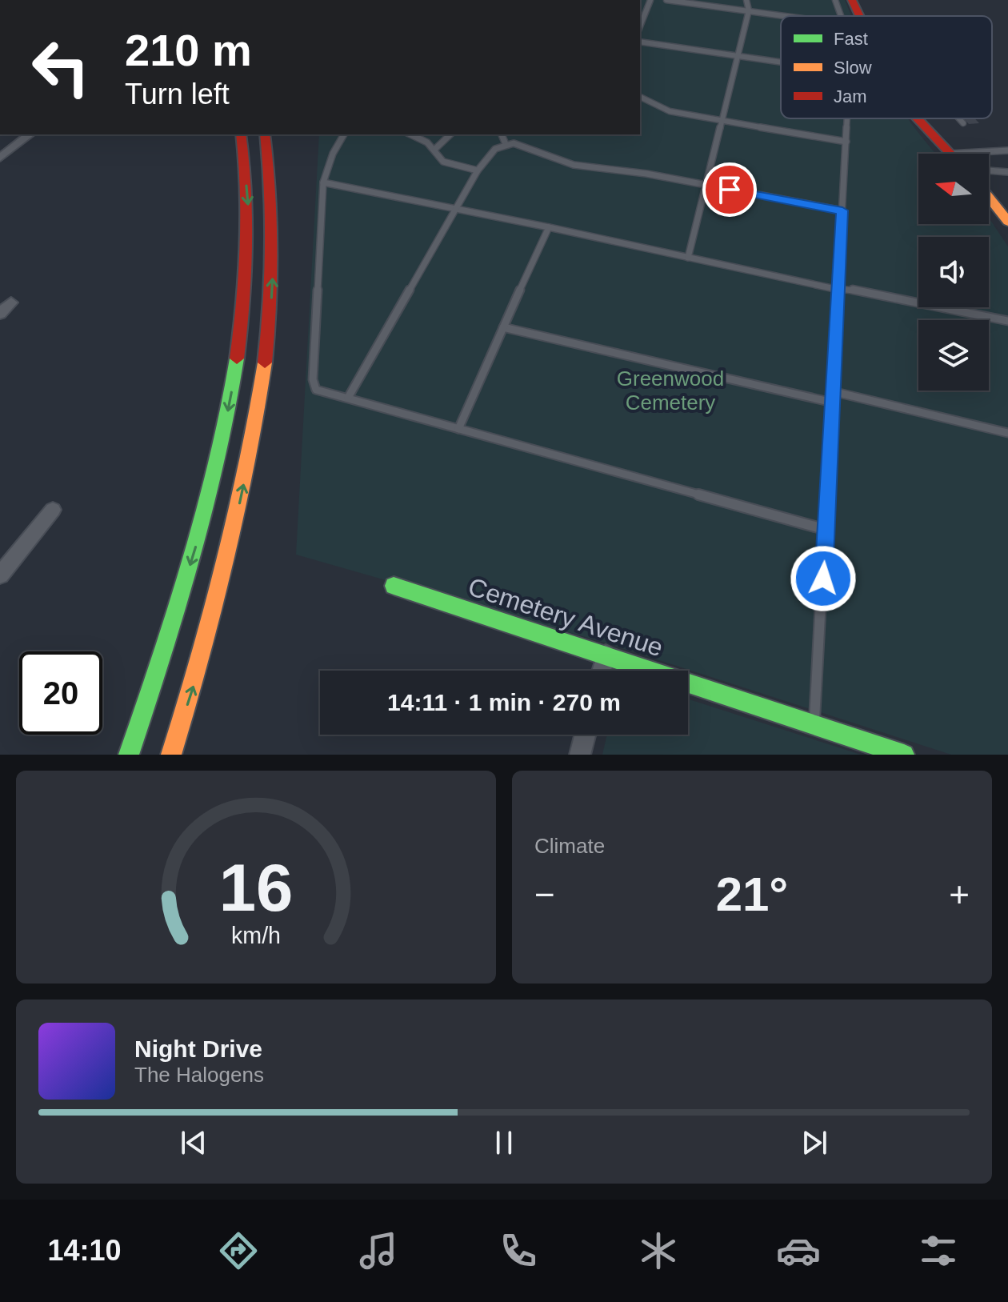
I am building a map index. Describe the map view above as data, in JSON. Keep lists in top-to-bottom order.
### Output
{
  "streets": {
    "main road": ["Cemetery Avenue"]
  },
  "parks": ["Greenwood Cemetery"],
  "legend": ["Fast", "Slow", "Jam"],
  "north": "left",
  "page": {
    "turn": ["210 m", "Turn left"],
    "limit": "20",
    "trip": "14:11 · 1 min · 270 m",
    "tile": "Climate",
    "heat": ["−", "21°", "+"],
    "song": ["Night Drive", "The Halogens"],
    "tabs": "14:10",
    "gauge": ["16", "km/h"]
  }
}
